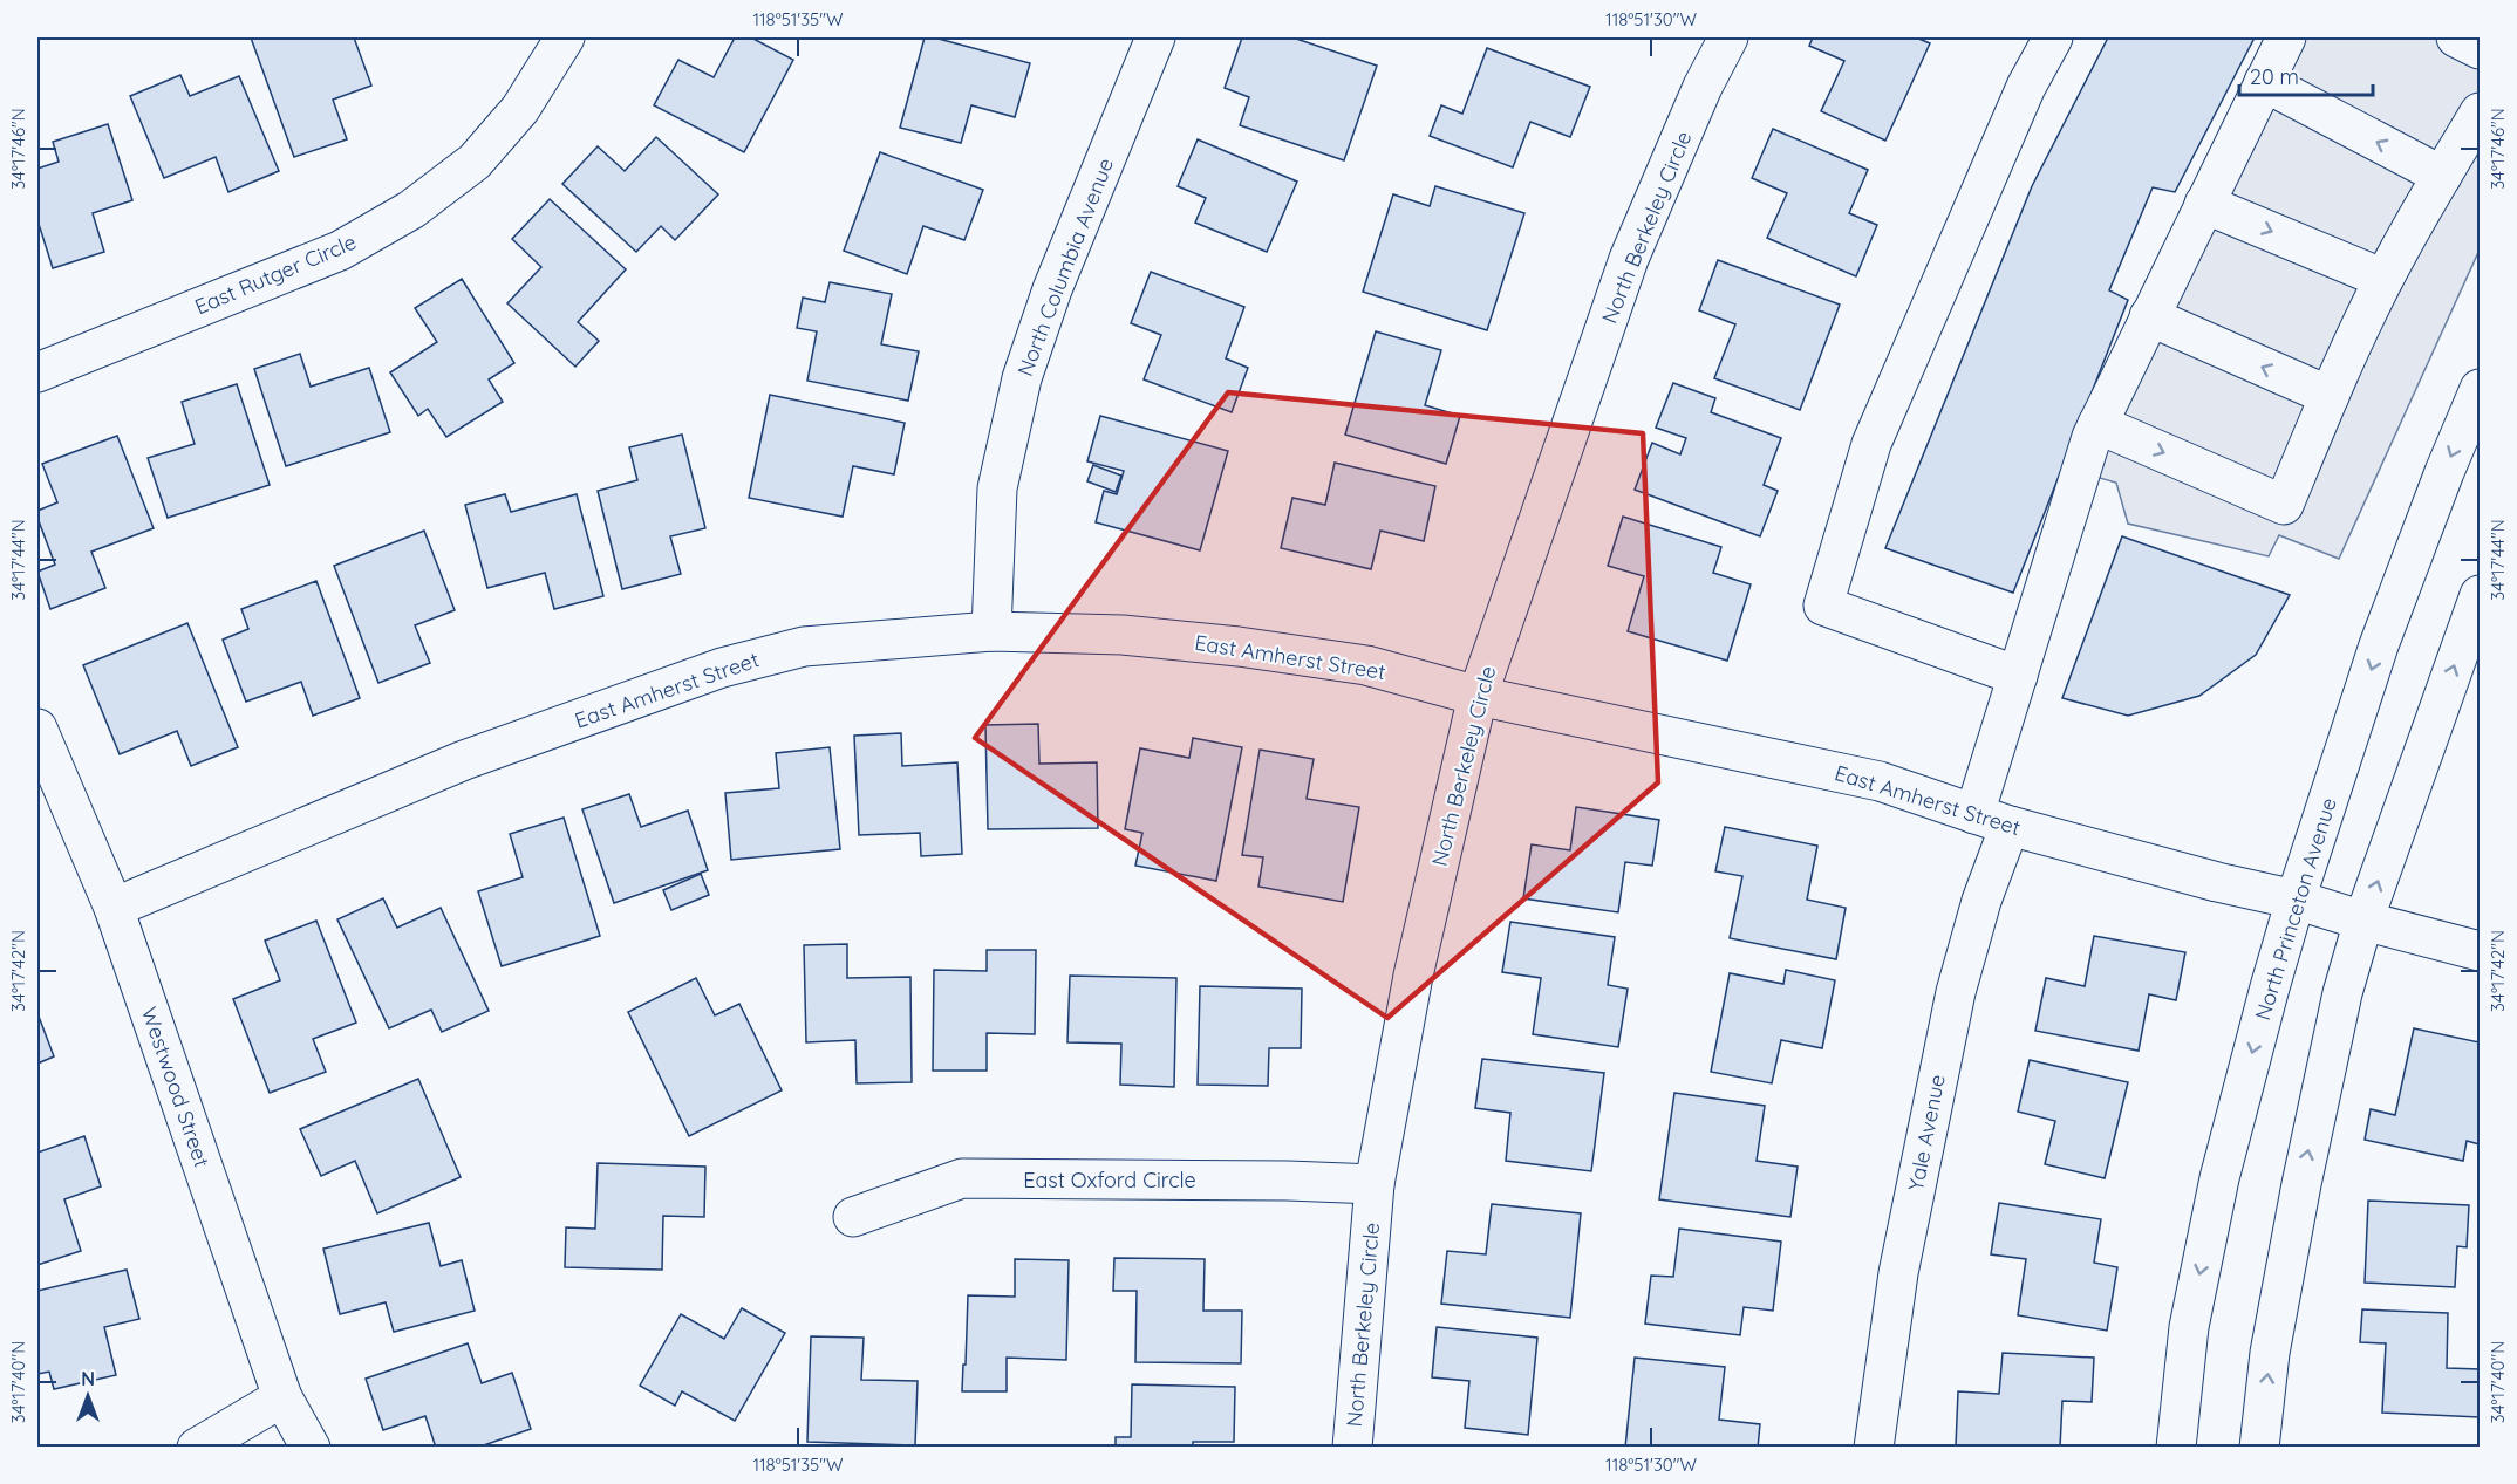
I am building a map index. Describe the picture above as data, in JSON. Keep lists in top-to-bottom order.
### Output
{
  "streets": {
    "street": [
      "North Berkeley Circle",
      "North Columbia Avenue",
      "East Rutger Circle",
      "East Amherst Street",
      "North Princeton Avenue",
      "Westwood Street",
      "Yale Avenue",
      "East Oxford Circle"
    ]
  },
  "crossings": [
    ["North Berkeley Circle", "East Amherst Street"],
    ["North Berkeley Circle", "East Oxford Circle"],
    ["North Columbia Avenue", "East Amherst Street"],
    ["East Amherst Street", "North Princeton Avenue"],
    ["East Amherst Street", "Westwood Street"],
    ["East Amherst Street", "Yale Avenue"]
  ],
  "scale_bar": "20 m",
  "north": "top",
  "coordinates": [
    "118°51'35\"W",
    "118°51'30\"W",
    "34°17'46\"N",
    "34°17'44\"N",
    "34°17'42\"N",
    "34°17'40\"N"
  ]
}
